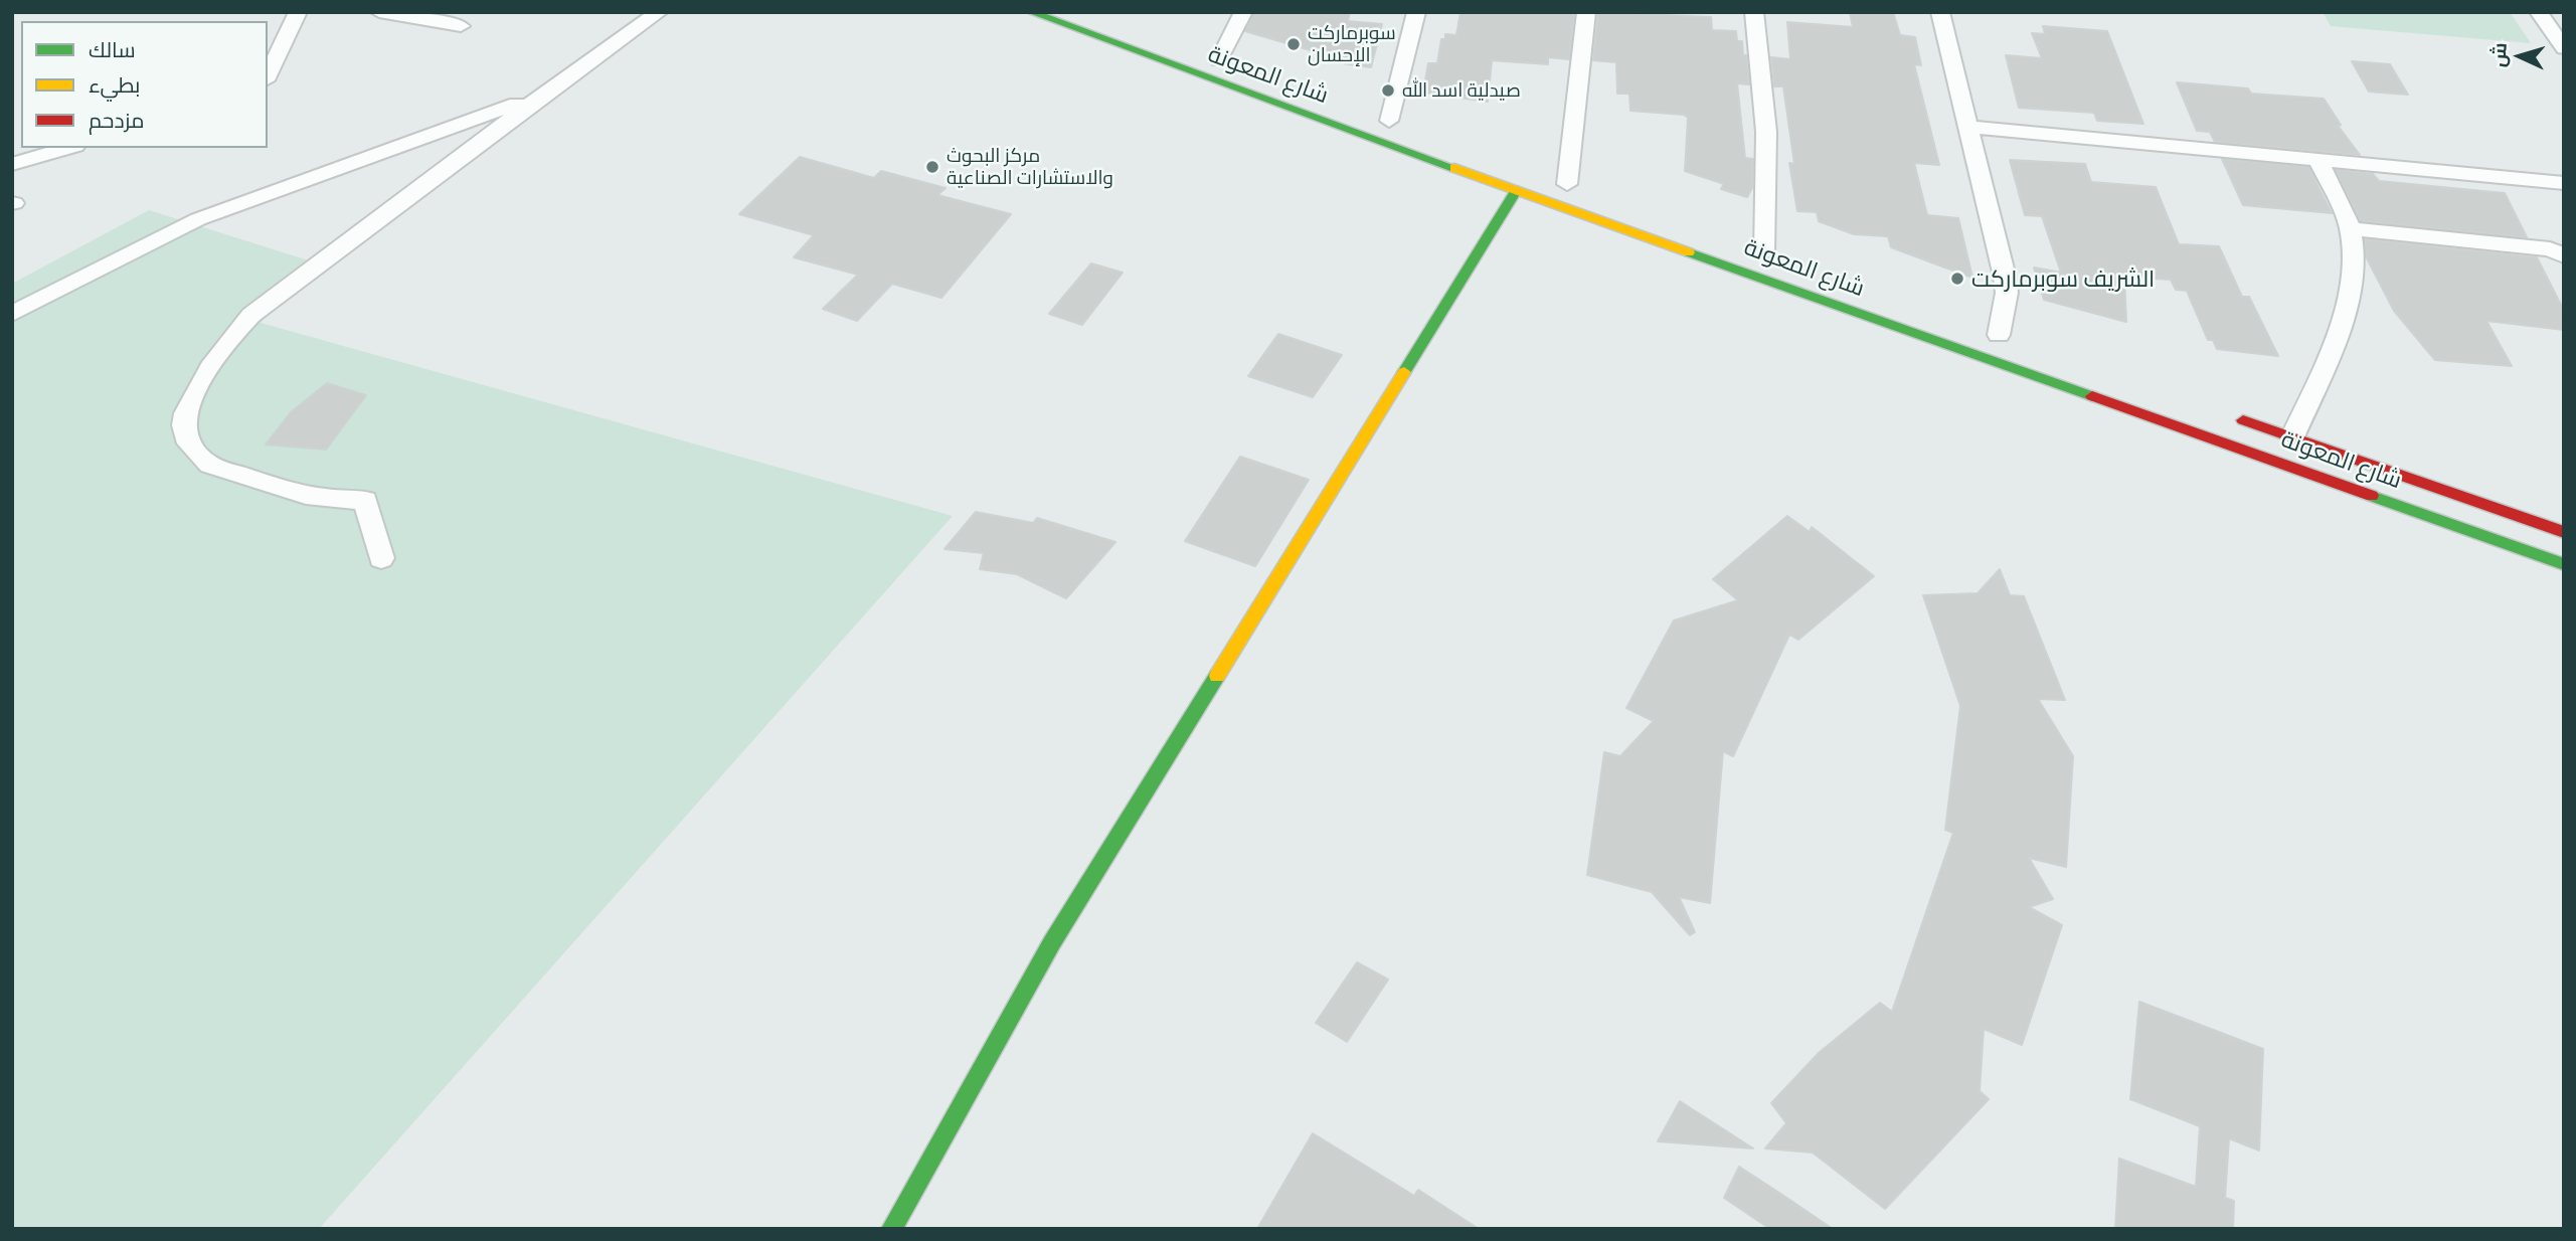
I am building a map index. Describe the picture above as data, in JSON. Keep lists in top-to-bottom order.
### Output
{
  "streets": {
    "main road": ["شارع المعونة"]
  },
  "places": [
    "سوبرماركت الإحسان",
    "صيدلية اسد الله",
    "مركز البحوث والاستشارات الصناعية",
    "الشريف سوبرماركت"
  ],
  "legend": ["سالك", "بطيء", "مزدحم"],
  "north": "left"
}
